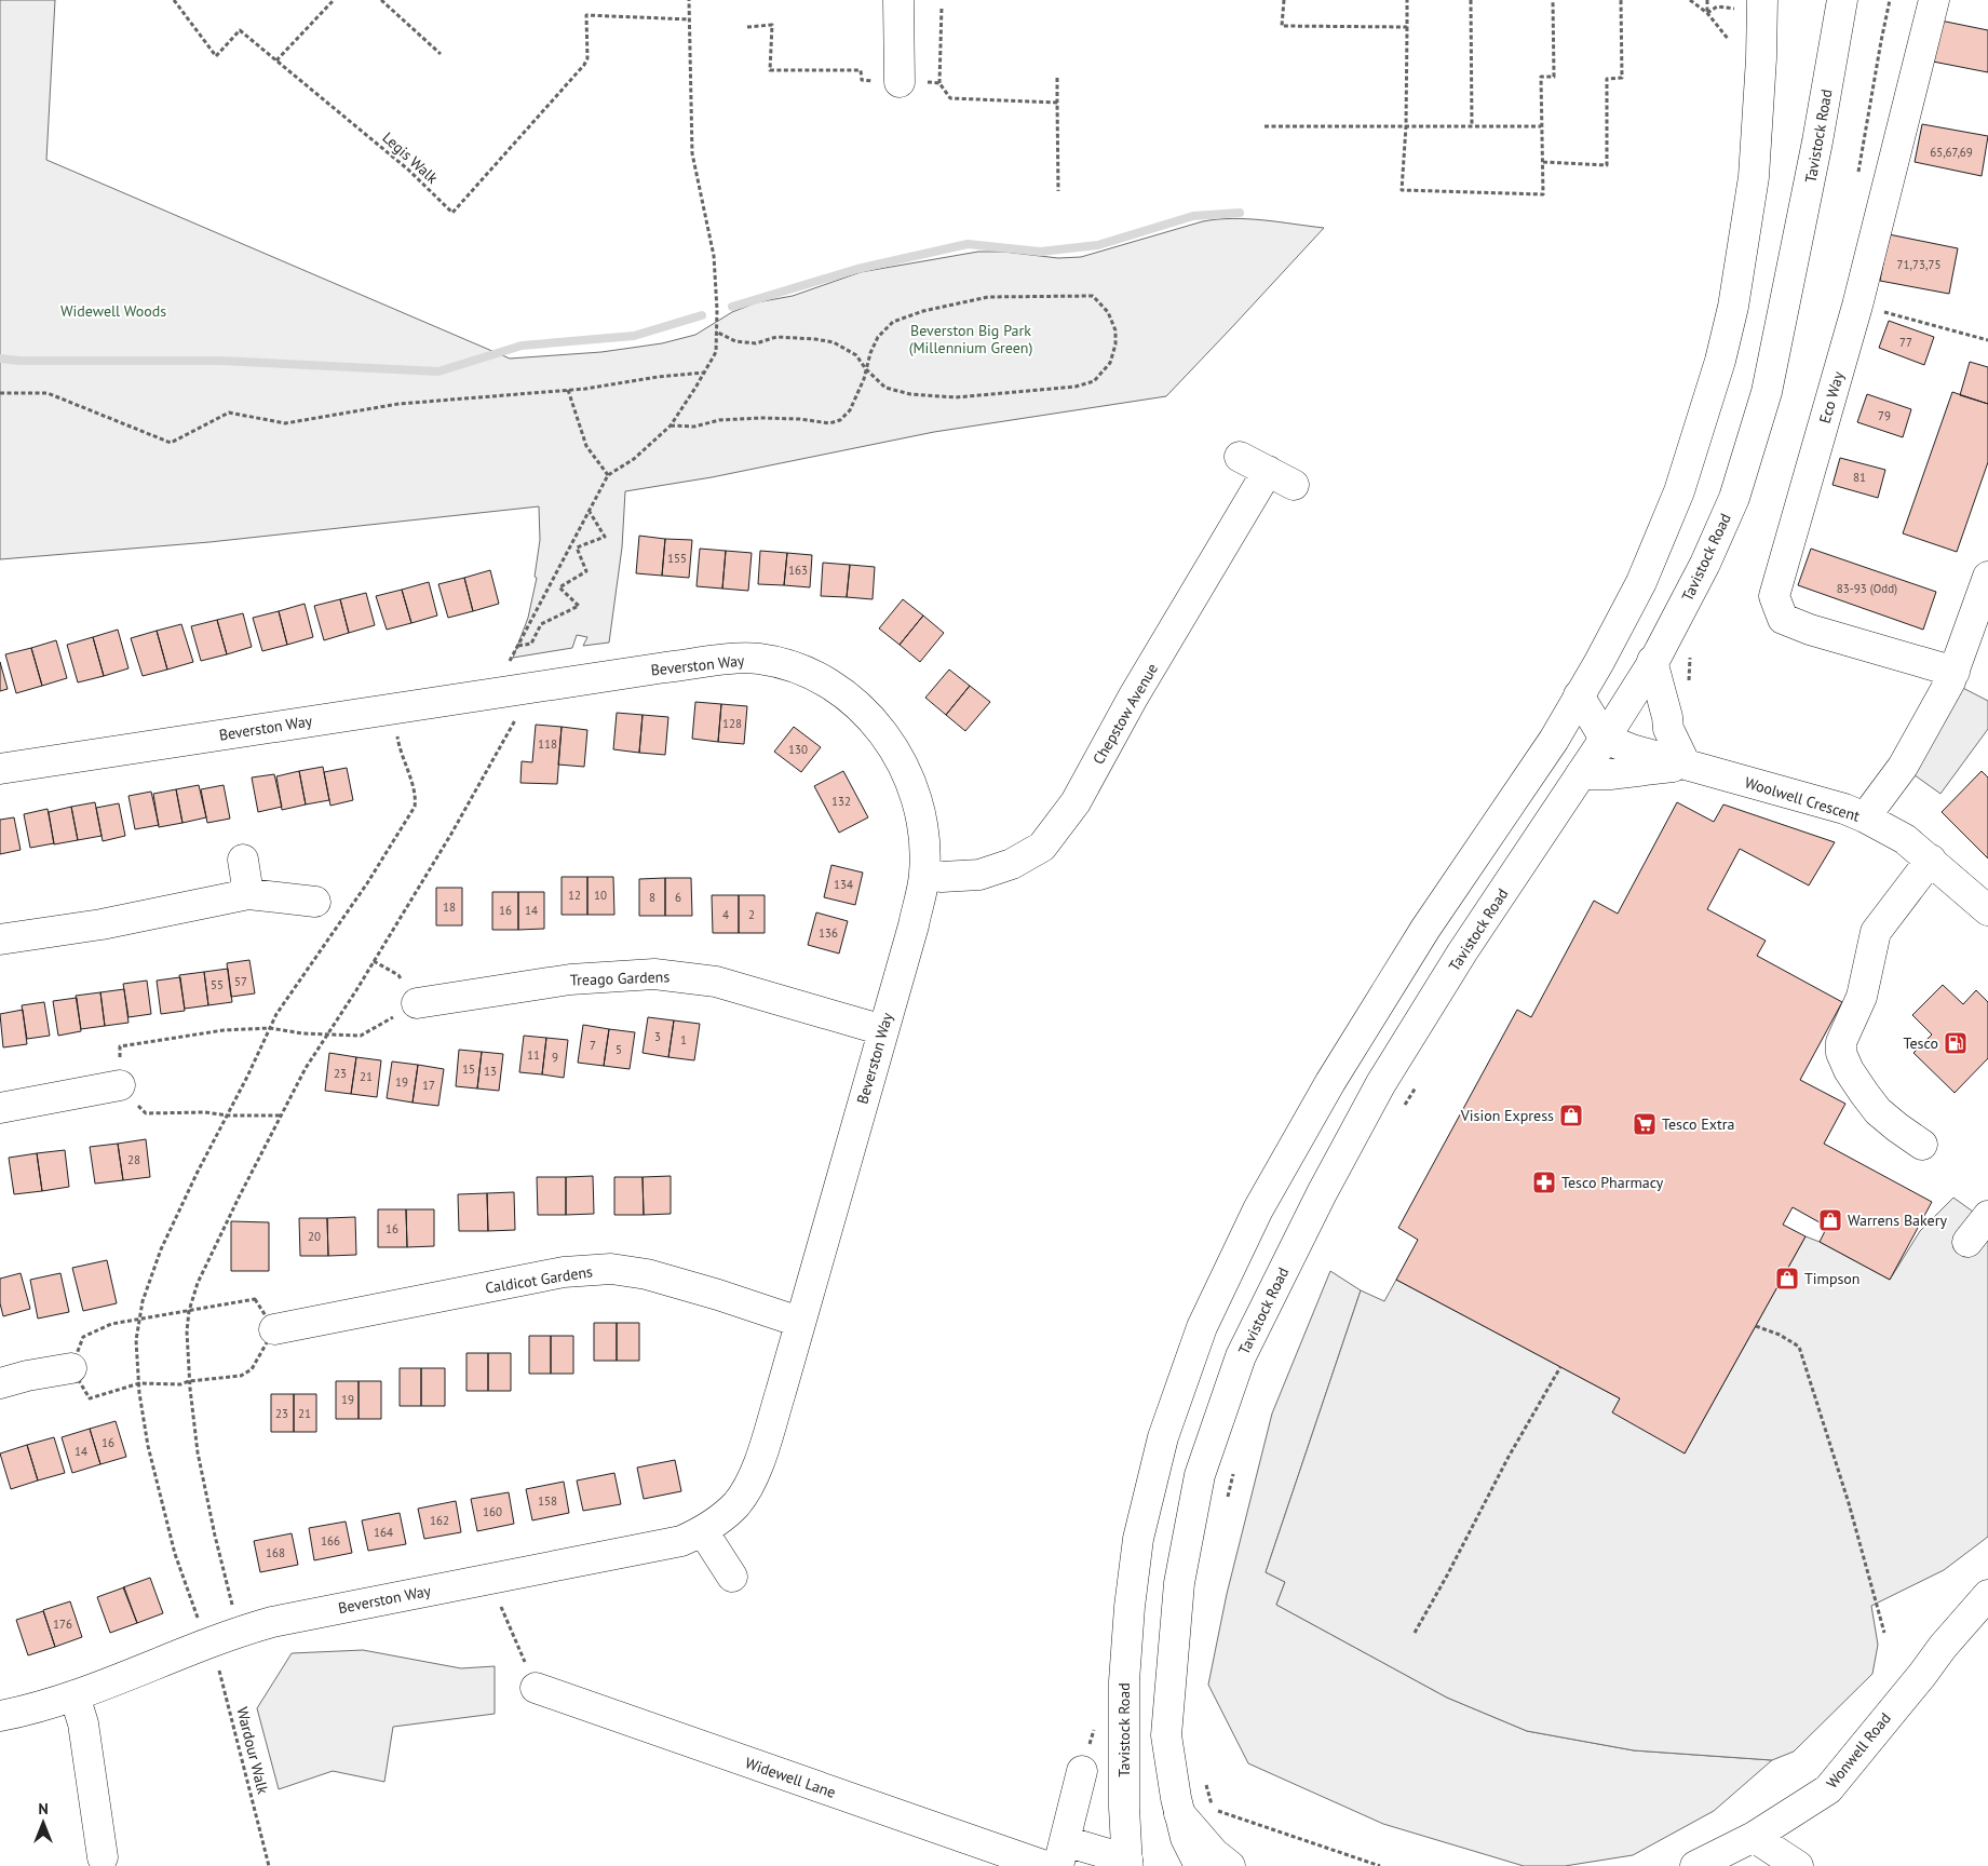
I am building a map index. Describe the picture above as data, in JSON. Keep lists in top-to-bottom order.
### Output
{
  "streets": {
    "main road": [
      "Tavistock Road",
      "Eco Way",
      "Beverston Way",
      "Chepstow Avenue",
      "Woolwell Crescent",
      "Treago Gardens",
      "Caldicot Gardens",
      "Wonwell Road",
      "Widewell Lane"
    ],
    "path": ["Legis Walk", "Wardour Walk"]
  },
  "crossings": [
    ["Tavistock Road", "Woolwell Crescent"],
    ["Beverston Way", "Chepstow Avenue"],
    ["Beverston Way", "Treago Gardens"],
    ["Beverston Way", "Caldicot Gardens"],
    ["Beverston Way", "Wardour Walk"]
  ],
  "parks": ["Widewell Woods", "Beverston Big Park (Millennium Green)"],
  "places": {
    "fuel station": ["Tesco"],
    "shop": ["Vision Express", "Warrens Bakery", "Timpson"],
    "supermarket": ["Tesco Extra"],
    "pharmacy": ["Tesco Pharmacy"]
  },
  "house_numbers": [
    "65,67,69",
    "71,73,75",
    "77",
    "79",
    "81",
    "155",
    "163",
    "83-93 (Odd)",
    "128",
    "118",
    "130",
    "132",
    "134",
    "12",
    "10",
    "8",
    "6",
    "18",
    "16",
    "14",
    "4",
    "2",
    "136",
    "57",
    "55",
    "3",
    "1",
    "7",
    "5",
    "11",
    "9",
    "15",
    "13",
    "23",
    "21",
    "19",
    "17",
    "28",
    "16",
    "20",
    "19",
    "23",
    "21",
    "16",
    "14",
    "158",
    "160",
    "162",
    "164",
    "166",
    "168",
    "176"
  ],
  "north": "top"
}
